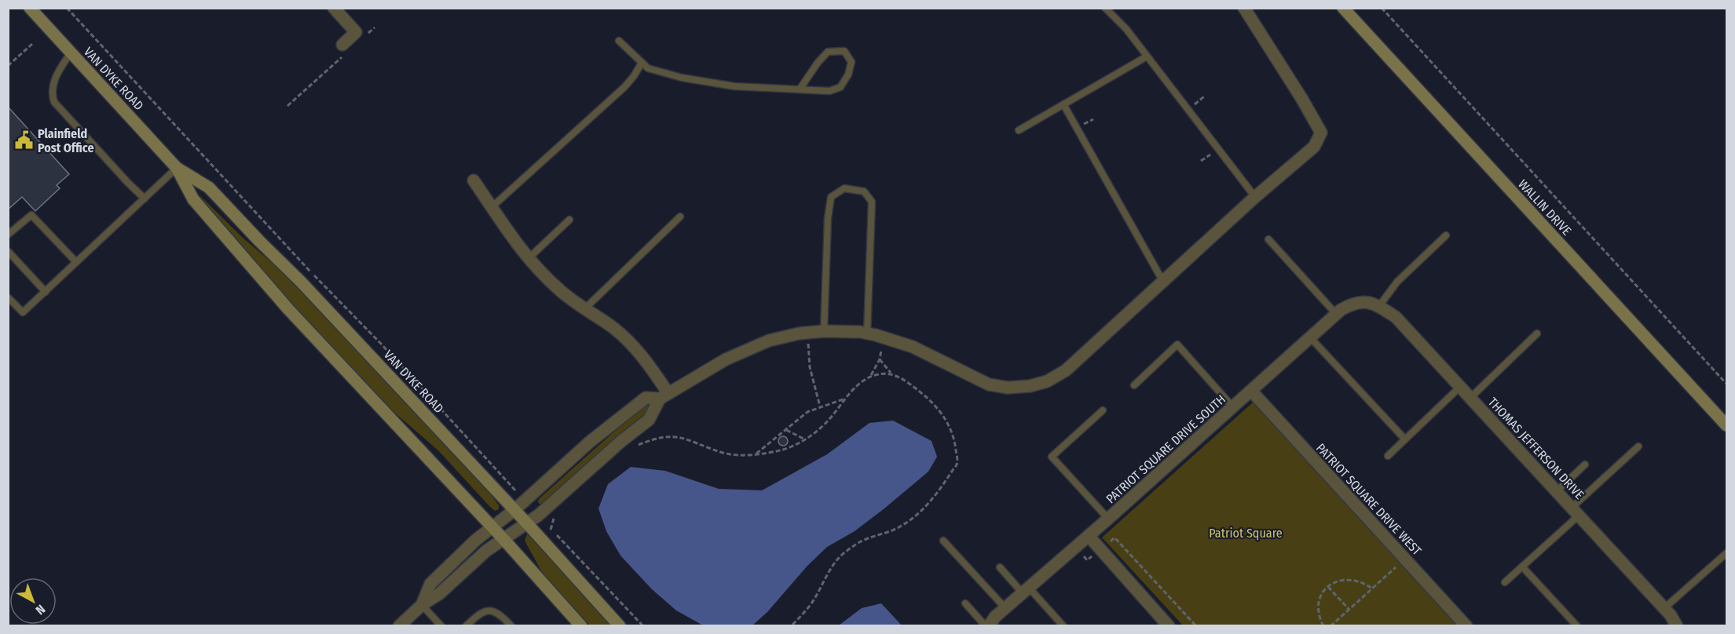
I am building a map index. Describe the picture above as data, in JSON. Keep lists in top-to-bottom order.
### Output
{
  "streets": {
    "street": [
      "VAN DYKE ROAD",
      "WALLIN DRIVE",
      "THOMAS JEFFERSON DRIVE",
      "PATRIOT SQUARE DRIVE SOUTH",
      "PATRIOT SQUARE DRIVE WEST"
    ]
  },
  "crossings": [
    ["THOMAS JEFFERSON DRIVE", "PATRIOT SQUARE DRIVE SOUTH"],
    ["PATRIOT SQUARE DRIVE SOUTH", "PATRIOT SQUARE DRIVE WEST"]
  ],
  "parks": ["Patriot Square"],
  "places": {
    "public building": ["Plainfield Post Office"]
  },
  "north": "bottom right"
}
